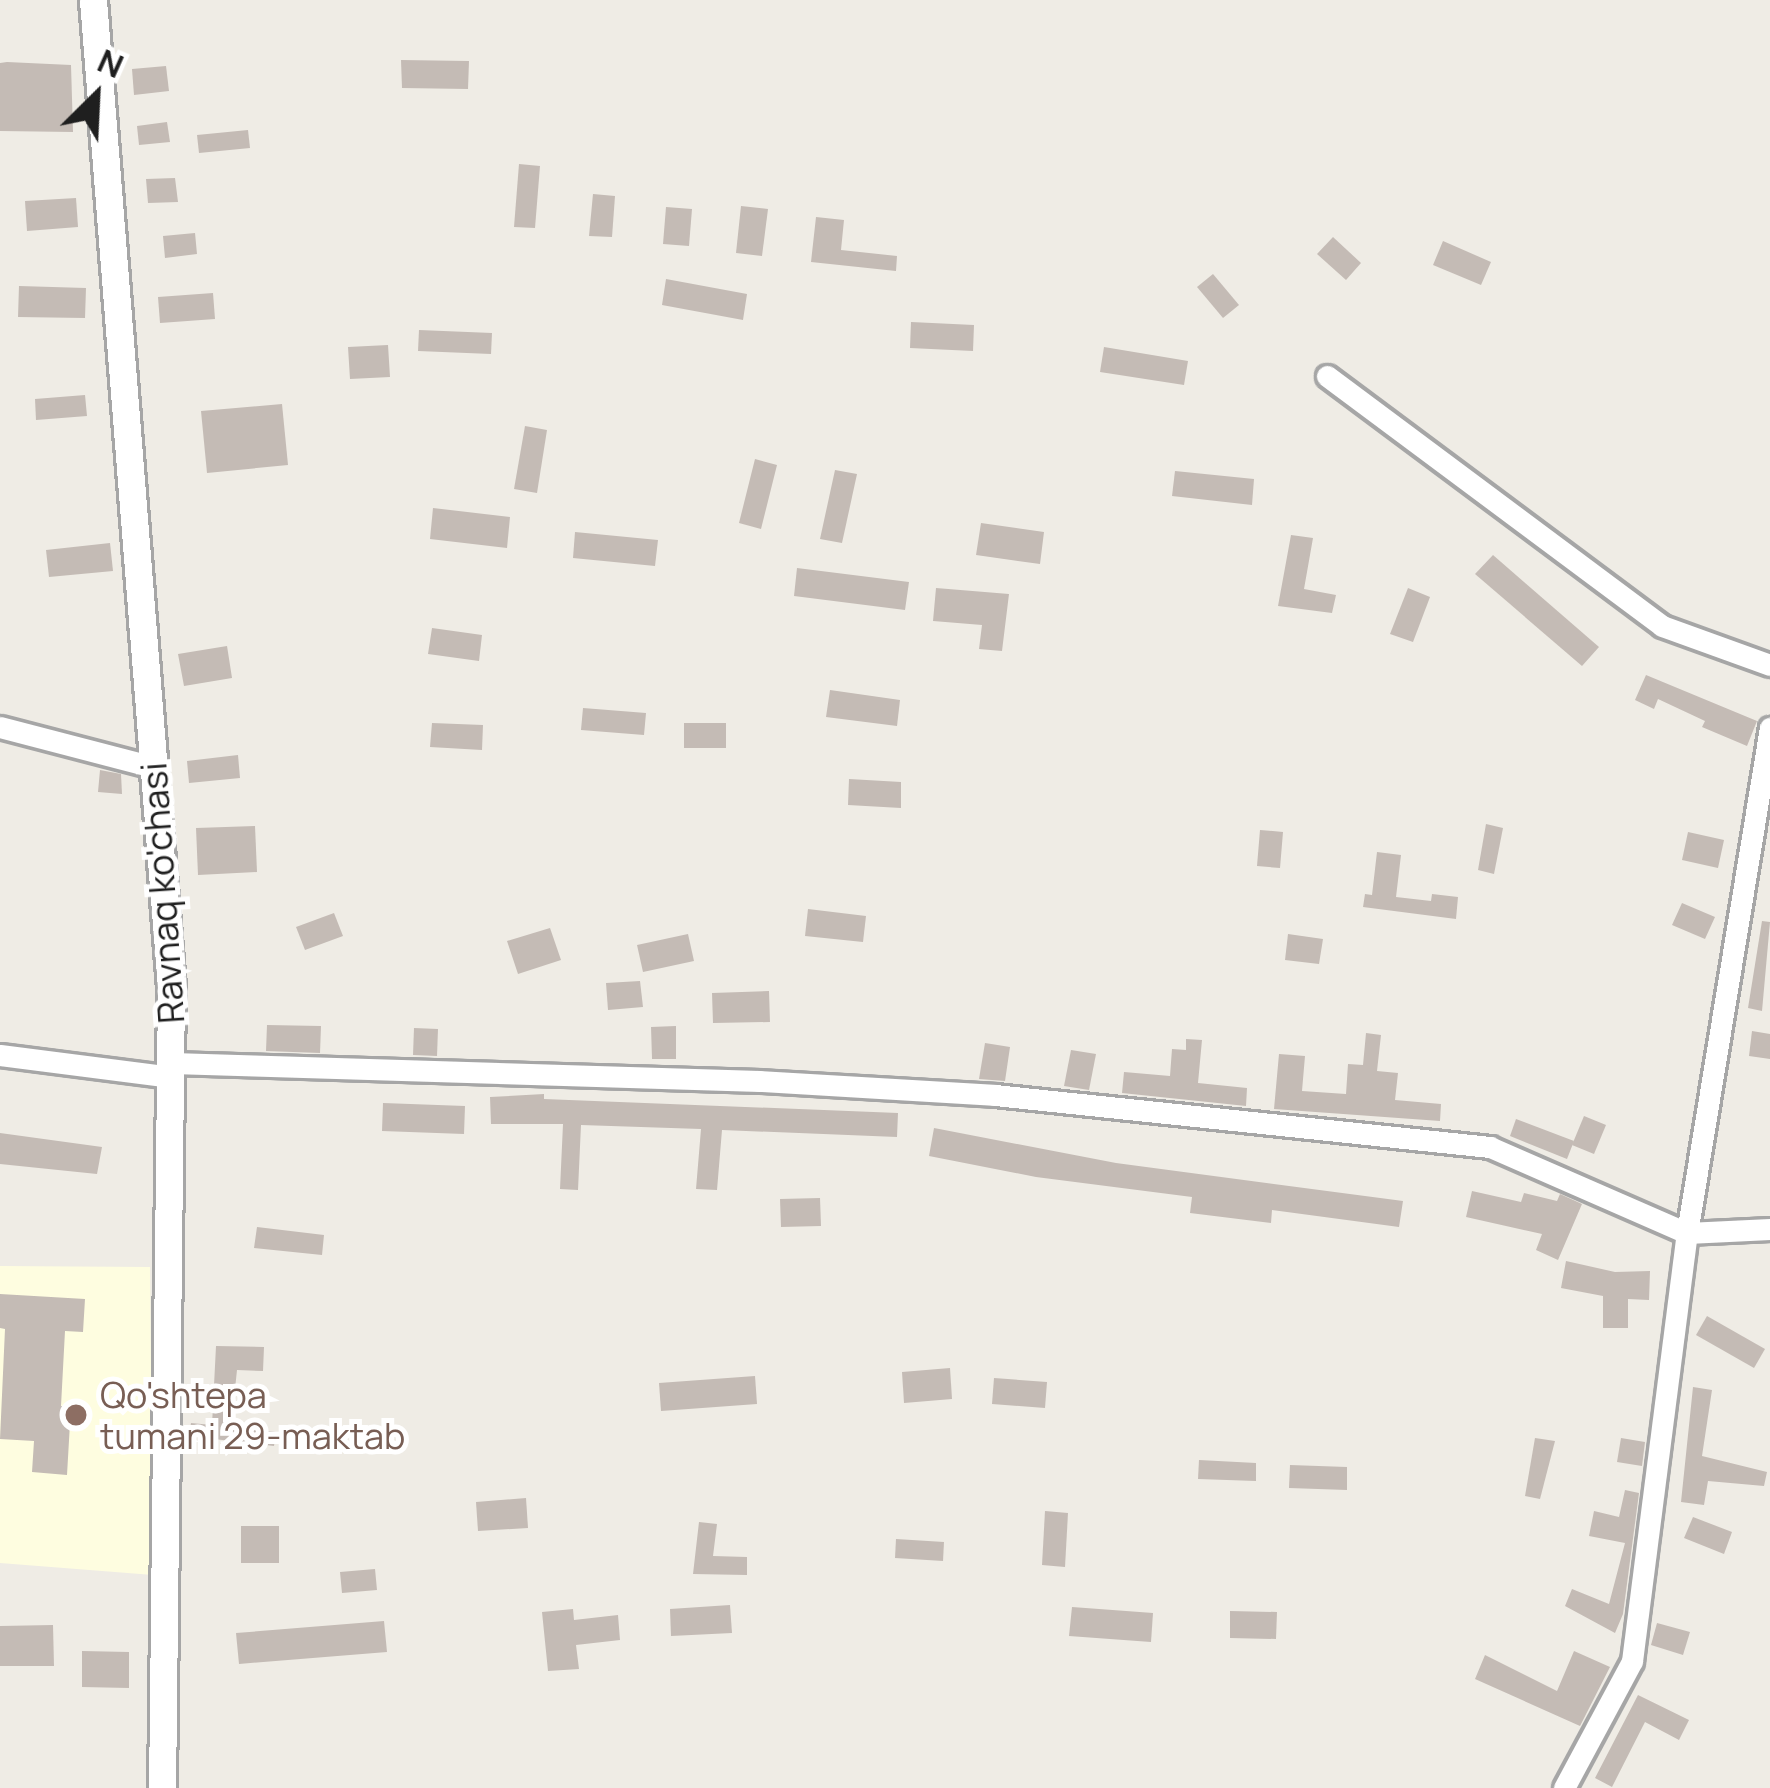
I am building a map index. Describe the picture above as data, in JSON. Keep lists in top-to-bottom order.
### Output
{
  "streets": {
    "street": ["Ravnaq ko'chasi"]
  },
  "places": ["Qo'shtepa tumani 29-maktab"],
  "north": "top right"
}
